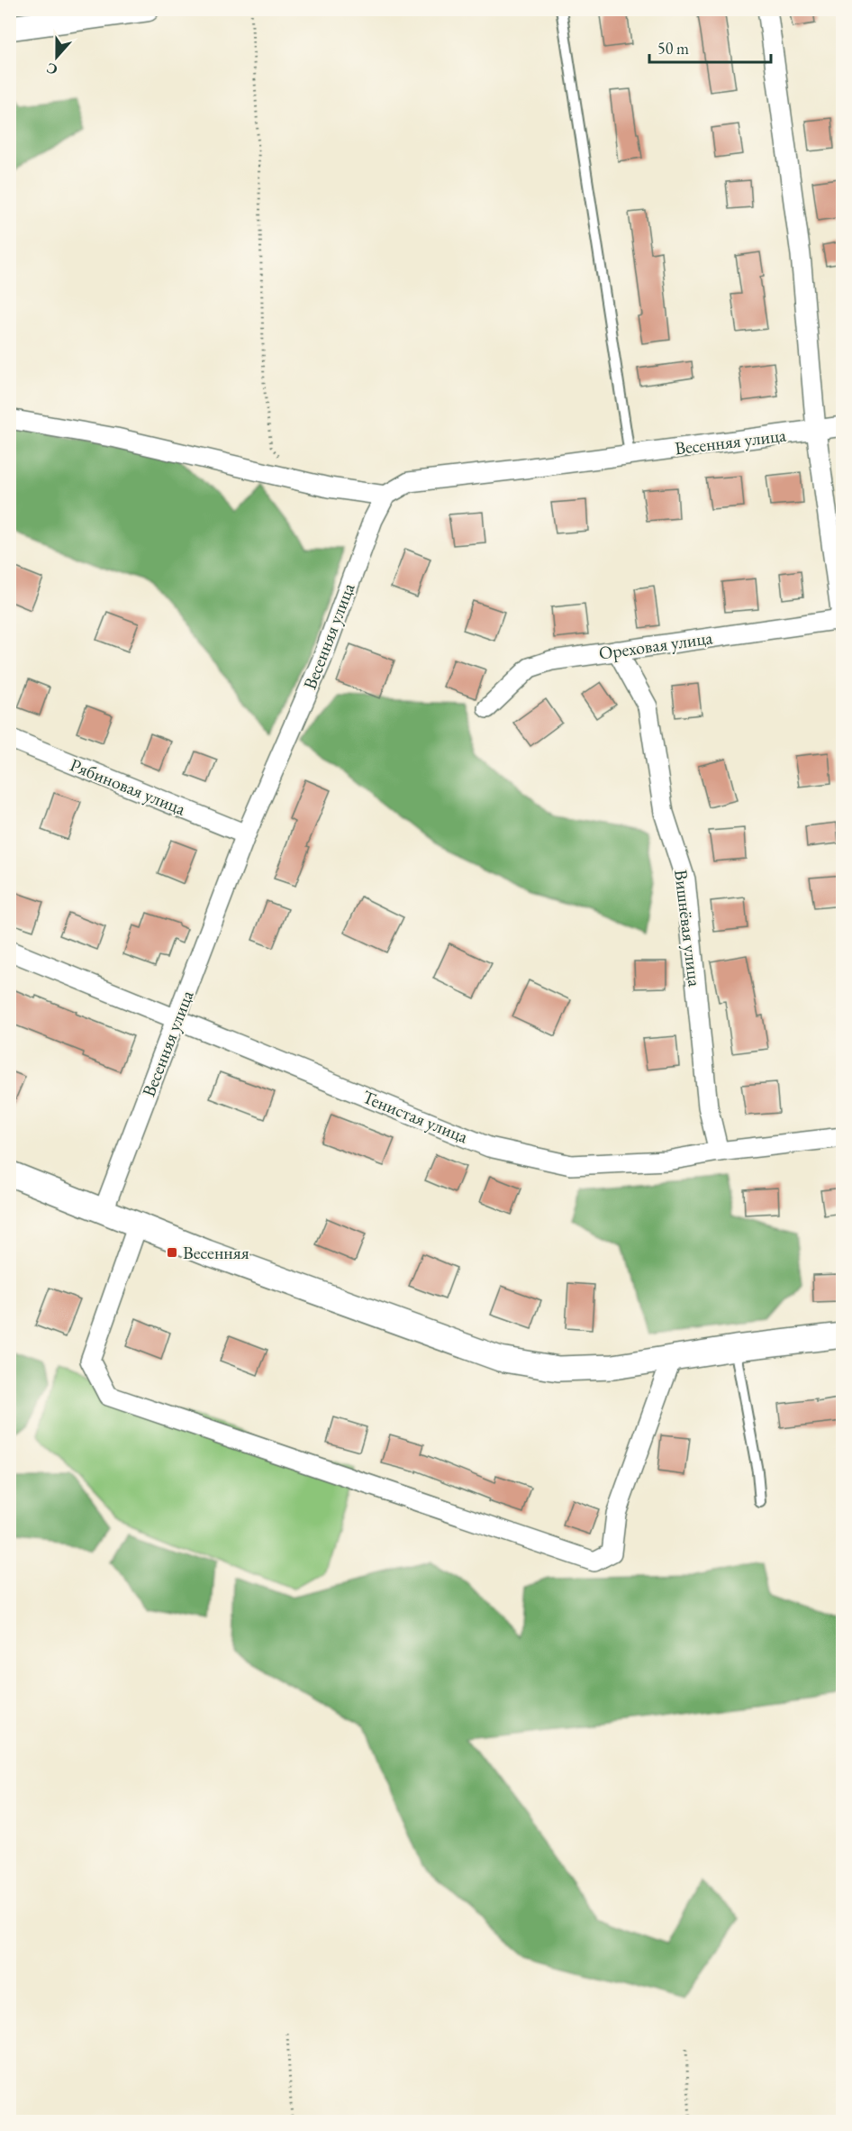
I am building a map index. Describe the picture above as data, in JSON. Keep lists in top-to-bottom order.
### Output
{
  "streets": {
    "street": [
      "Весенняя улица",
      "Ореховая улица",
      "Рябиновая улица",
      "Вишнёвая улица",
      "Тенистая улица"
    ]
  },
  "crossings": [
    ["Весенняя улица", "Рябиновая улица"],
    ["Весенняя улица", "Тенистая улица"],
    ["Ореховая улица", "Вишнёвая улица"],
    ["Вишнёвая улица", "Тенистая улица"]
  ],
  "places": {
    "transit": ["Весенняя"]
  },
  "scale_bar": "50 m",
  "north": "bottom"
}
